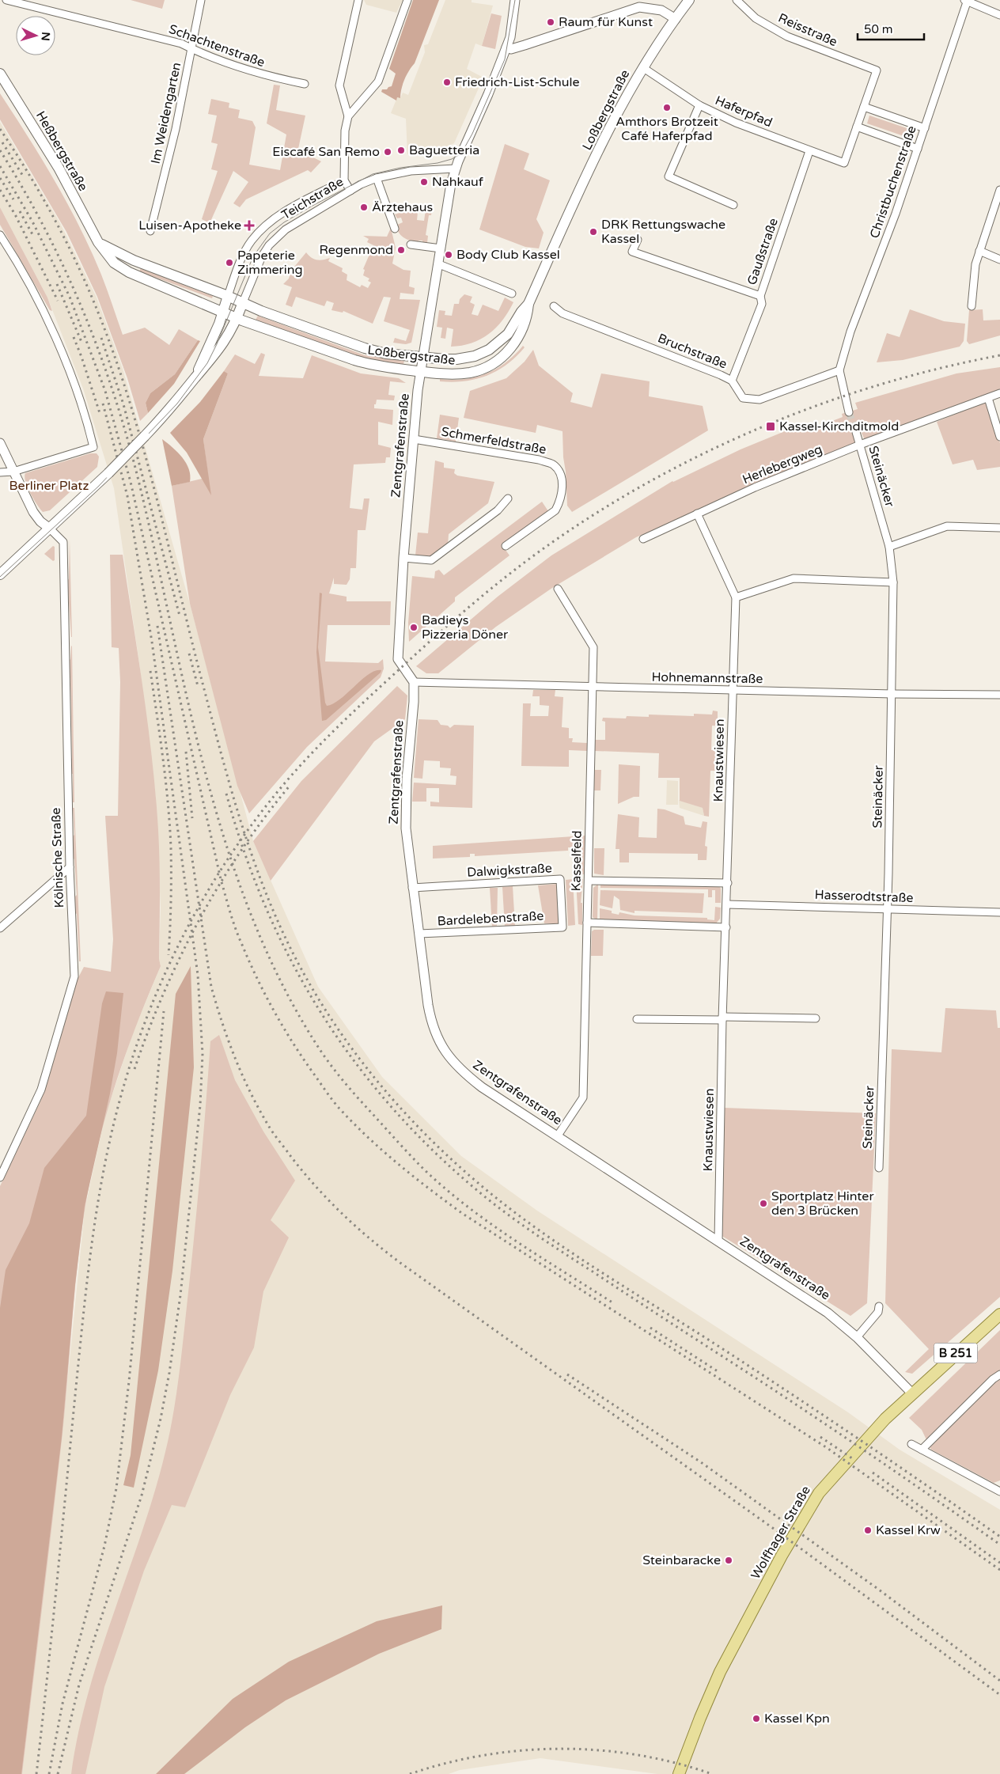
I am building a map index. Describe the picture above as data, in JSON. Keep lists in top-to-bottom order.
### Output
{
  "streets": {
    "main road": [
      "Loßbergstraße",
      "Heßbergstraße",
      "Teichstraße",
      "B 251",
      "Wolfhager Straße"
    ],
    "street": [
      "Reisstraße",
      "Schachtenstraße",
      "Haferpfad",
      "Im Weidengarten",
      "Christbuchenstraße",
      "Gaußstraße",
      "Bruchstraße",
      "Schmerfeldstraße",
      "Zentgrafenstraße",
      "Herlebergweg",
      "Steinäcker",
      "Hohnemannstraße",
      "Knaustwiesen",
      "Kölnische Straße",
      "Kasselfeld",
      "Dalwigkstraße",
      "Hasserodtstraße",
      "Bardelebenstraße"
    ]
  },
  "crossings": [
    ["Schachtenstraße", "Im Weidengarten"],
    ["Loßbergstraße", "Haferpfad"],
    ["Loßbergstraße", "Heßbergstraße"],
    ["Loßbergstraße", "Teichstraße"],
    ["Loßbergstraße", "Zentgrafenstraße"],
    ["Haferpfad", "Gaußstraße"],
    ["Heßbergstraße", "Teichstraße"],
    ["Christbuchenstraße", "Bruchstraße"],
    ["Teichstraße", "Zentgrafenstraße"],
    ["Teichstraße", "Kölnische Straße"],
    ["Gaußstraße", "Bruchstraße"],
    ["Schmerfeldstraße", "Zentgrafenstraße"],
    ["Zentgrafenstraße", "Hohnemannstraße"],
    ["Zentgrafenstraße", "Knaustwiesen"],
    ["Zentgrafenstraße", "Kasselfeld"],
    ["Zentgrafenstraße", "Dalwigkstraße"],
    ["Zentgrafenstraße", "Bardelebenstraße"],
    ["Zentgrafenstraße", "Wolfhager Straße"],
    ["Herlebergweg", "Steinäcker"],
    ["Herlebergweg", "Knaustwiesen"],
    ["Steinäcker", "Hohnemannstraße"],
    ["Steinäcker", "Hasserodtstraße"],
    ["Hohnemannstraße", "Knaustwiesen"],
    ["Hohnemannstraße", "Kasselfeld"],
    ["Knaustwiesen", "Hasserodtstraße"],
    ["Dalwigkstraße", "Bardelebenstraße"]
  ],
  "parks": ["Berliner Platz"],
  "places": {
    "other": [
      "Raum für Kunst",
      "Friedrich-List-Schule",
      "Amthors Brotzeit Café Haferpfad",
      "Baguetteria",
      "Eiscafé San Remo",
      "Nahkauf",
      "Ärztehaus",
      "DRK Rettungswache Kassel",
      "Regenmond",
      "Body Club Kassel",
      "Papeterie Zimmering",
      "Badieys Pizzeria Döner",
      "Sportplatz Hinter den 3 Brücken",
      "Kassel Krw",
      "Steinbaracke",
      "Kassel Kpn"
    ],
    "health": ["Luisen-Apotheke"],
    "transit": ["Kassel-Kirchditmold"]
  },
  "scale_bar": "50 m",
  "north": "right"
}
